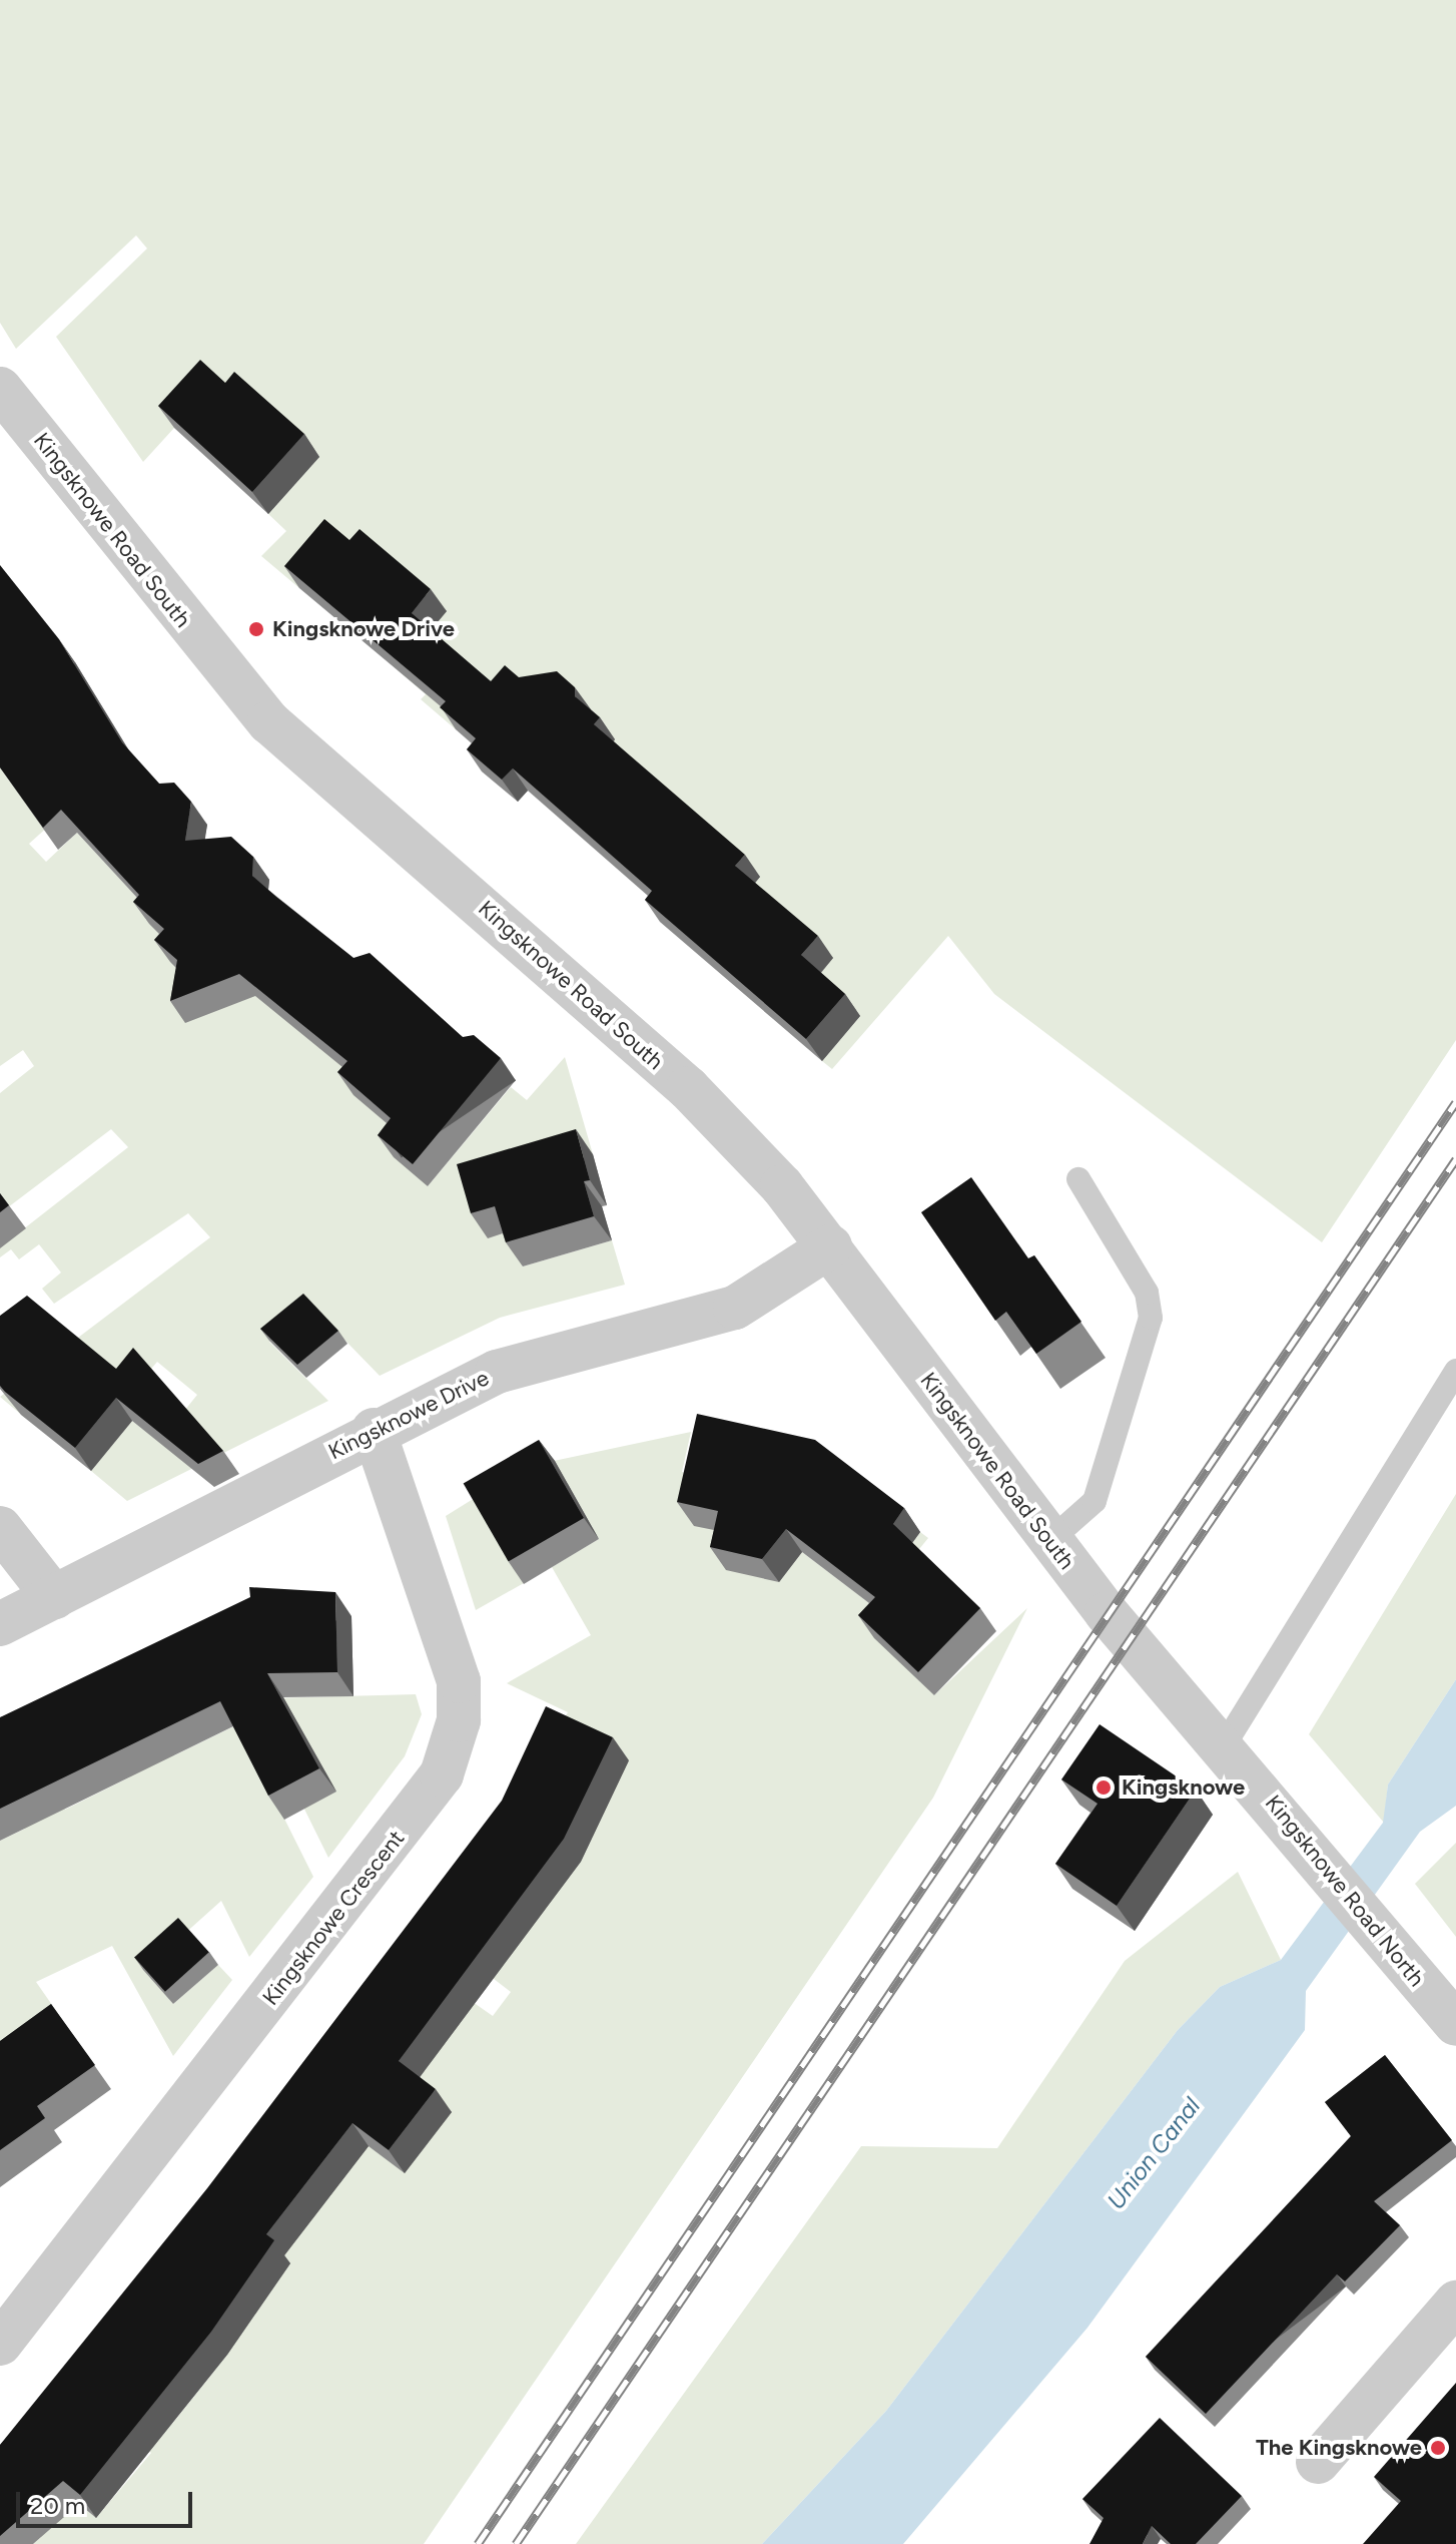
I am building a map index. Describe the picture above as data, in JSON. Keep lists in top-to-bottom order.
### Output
{
  "streets": {
    "street": [
      "Kingsknowe Road South",
      "Kingsknowe Drive",
      "Kingsknowe Road North",
      "Kingsknowe Crescent"
    ]
  },
  "crossings": [
    ["Kingsknowe Road South", "Kingsknowe Drive"],
    ["Kingsknowe Road South", "Kingsknowe Road North"],
    ["Kingsknowe Drive", "Kingsknowe Crescent"]
  ],
  "water": ["Union Canal"],
  "places": ["Kingsknowe Drive", "Kingsknowe", "The Kingsknowe"],
  "scale_bar": "20 m"
}
